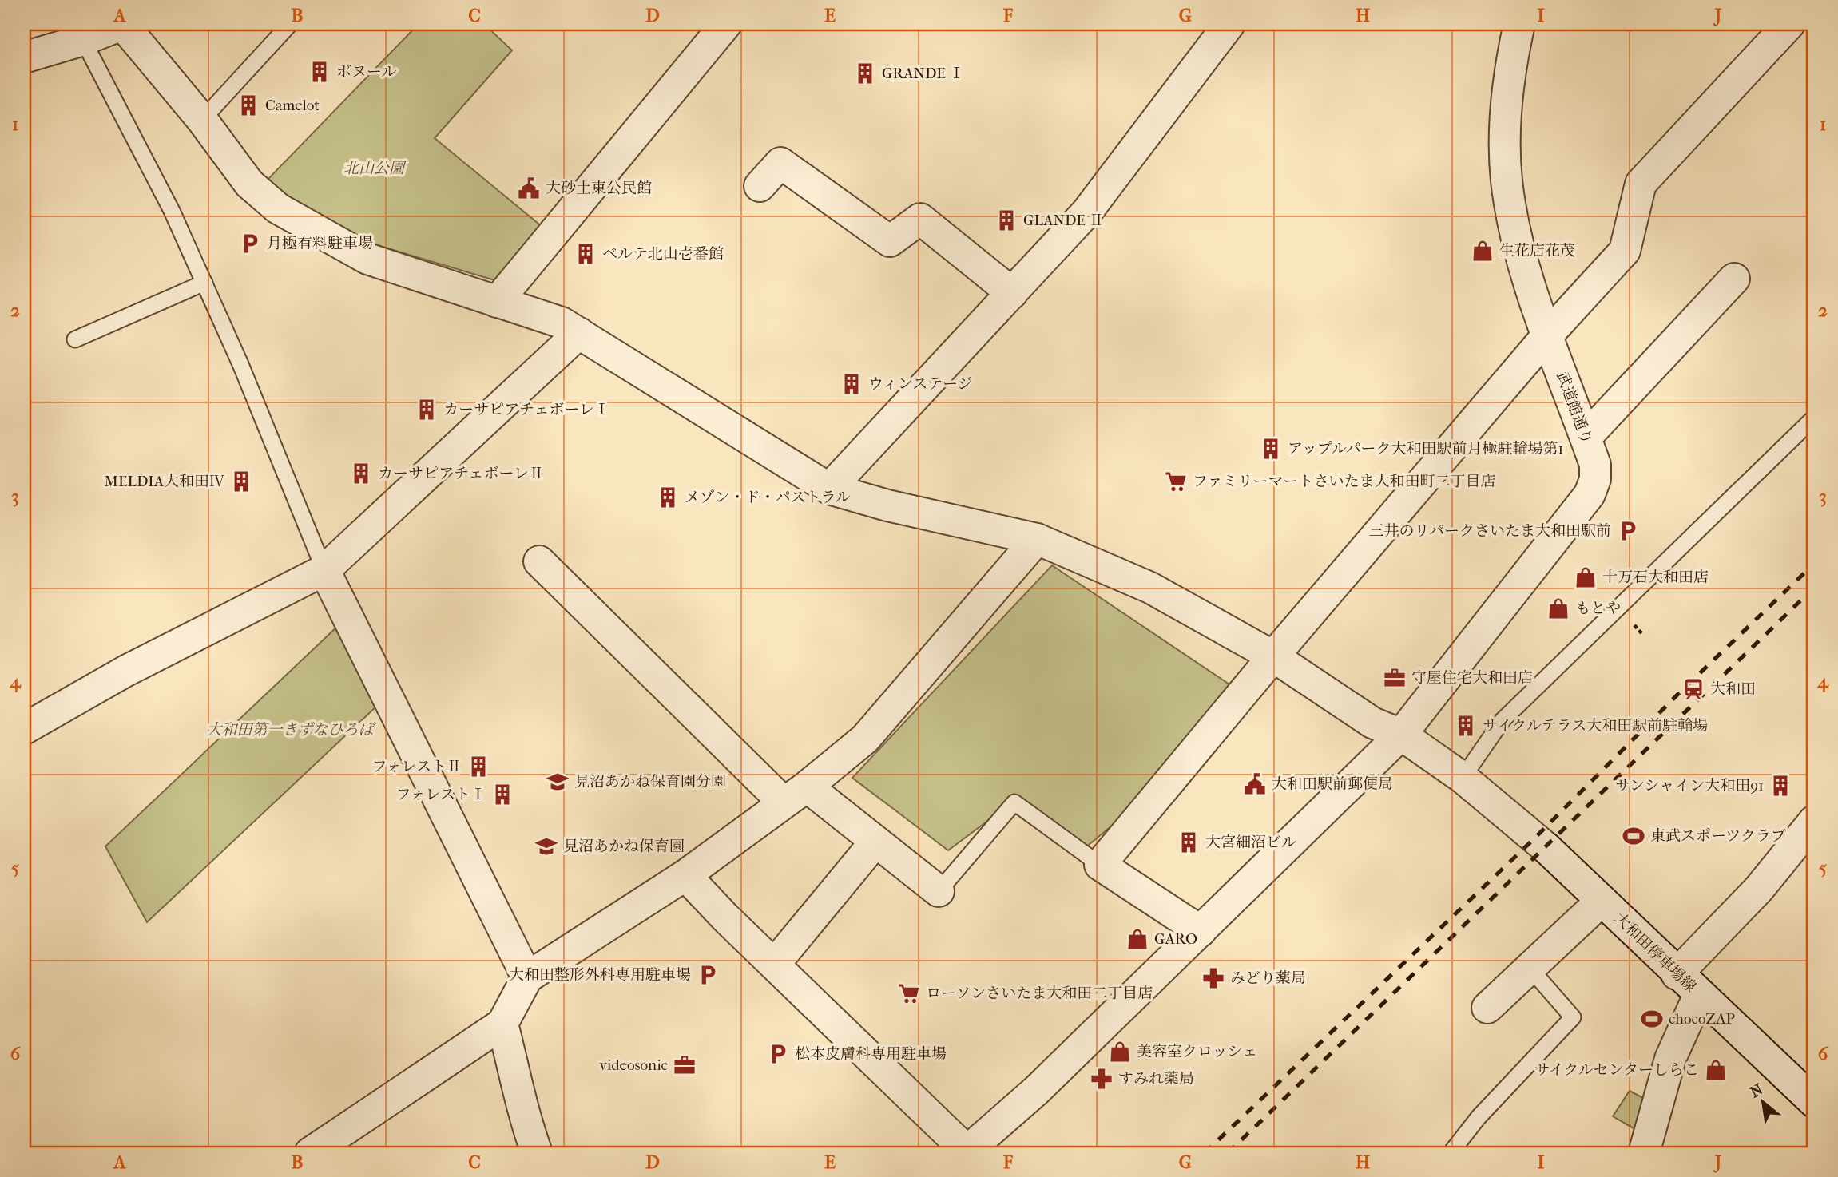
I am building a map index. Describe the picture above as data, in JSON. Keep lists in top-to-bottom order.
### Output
{
  "streets": {
    "street": ["武道館通り", "大和田停車場線"]
  },
  "crossings": [
    ["武道館通り", "大和田停車場線"]
  ],
  "parks": ["北山公園", "大和田第一きずなひろば"],
  "places": {
    "building": [
      "ボヌール",
      "GRANDE Ⅰ",
      "Camelot",
      "GLANDE Ⅱ",
      "ベルテ北山壱番館",
      "ウィンステージ",
      "カーサピアチェボーレⅠ",
      "アップルパーク大和田駅前月極駐輪場第1",
      "カーサピアチェボーレⅡ",
      "MELDIA大和田Ⅳ",
      "メゾン・ド・パストラル",
      "サイクルテラス大和田駅前駐輪場",
      "フォレストⅡ",
      "サンシャイン大和田91",
      "フォレストⅠ",
      "大宮細沼ビル"
    ],
    "public building": ["大砂土東公民館", "大和田駅前郵便局"],
    "parking": [
      "月極有料駐車場",
      "三井のリパークさいたま大和田駅前",
      "大和田整形外科専用駐車場",
      "松本皮膚科専用駐車場"
    ],
    "shop": [
      "生花店花茂",
      "十万石大和田店",
      "もとや",
      "GARO",
      "美容室クロッシェ",
      "サイクルセンターしらこ"
    ],
    "supermarket": ["ファミリーマートさいたま大和田町二丁目店", "ローソンさいたま大和田二丁目店"],
    "office": ["守屋住宅大和田店", "videosonic"],
    "station": ["大和田"],
    "school or university": ["見沼あかね保育園分園", "見沼あかね保育園"],
    "sports": ["東武スポーツクラブ", "chocoZAP"],
    "pharmacy": ["みどり薬局", "すみれ薬局"]
  },
  "north": "top left",
  "grid": {
    "columns": [
      "A",
      "B",
      "C",
      "D",
      "E",
      "F",
      "G",
      "H",
      "I",
      "J"
    ],
    "rows": [
      "1",
      "2",
      "3",
      "4",
      "5",
      "6"
    ]
  }
}
